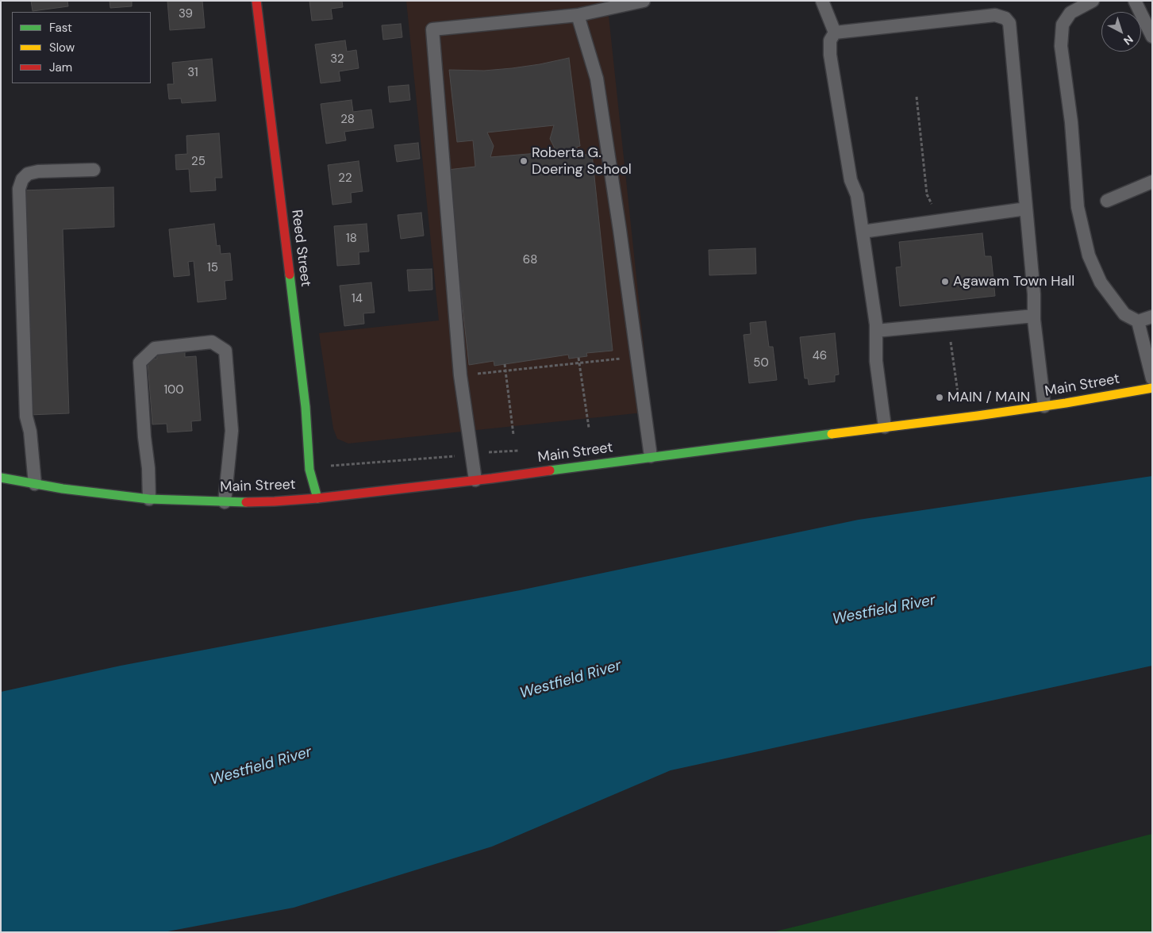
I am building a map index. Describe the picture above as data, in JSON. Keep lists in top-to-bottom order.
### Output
{
  "streets": {
    "main road": ["Reed Street", "Main Street"]
  },
  "crossings": [
    ["Reed Street", "Main Street"]
  ],
  "water": ["Westfield River"],
  "places": ["Roberta G. Doering School", "Agawam Town Hall", "MAIN / MAIN"],
  "house_numbers": [
    "39",
    "32",
    "31",
    "28",
    "25",
    "22",
    "18",
    "68",
    "15",
    "14",
    "46",
    "50",
    "100"
  ],
  "legend": ["Fast", "Slow", "Jam"],
  "north": "bottom right"
}
